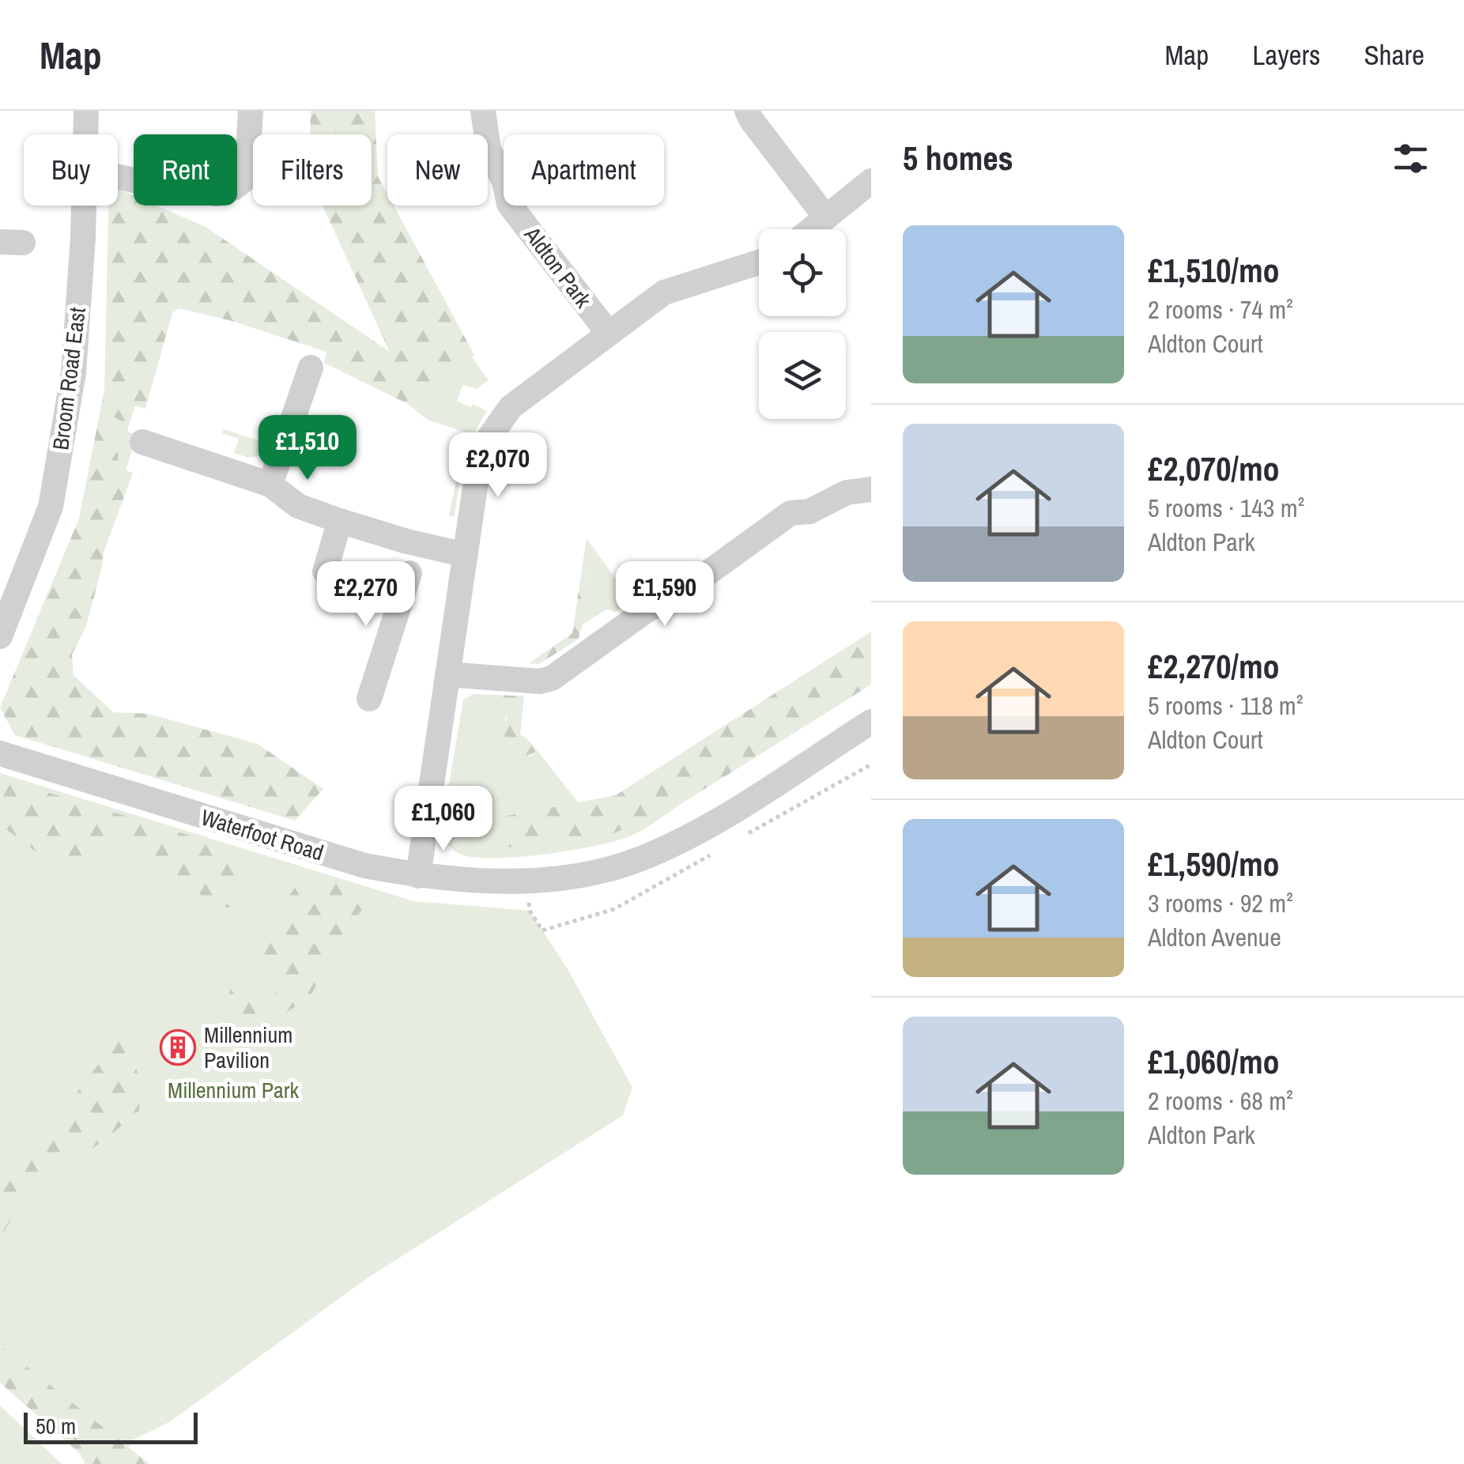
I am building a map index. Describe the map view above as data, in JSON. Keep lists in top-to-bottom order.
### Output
{
  "streets": {
    "street": ["Aldton Park", "Broom Road East", "Waterfoot Road"]
  },
  "parks": ["Millennium Park"],
  "places": {
    "building": ["Millennium Pavilion"]
  },
  "scale_bar": "50 m",
  "page": {
    "header": "Map",
    "nav": ["Map", "Layers", "Share"],
    "heading": "5 homes",
    "chip": [
      "Buy",
      "Rent",
      "Filters",
      "New",
      "Apartment"
    ],
    "list": [
      {
        "name": "£1,510/mo",
        "note": "2 rooms · 74 m² · Aldton Court"
      },
      {
        "name": "£2,070/mo",
        "note": "5 rooms · 143 m² · Aldton Park"
      },
      {
        "name": "£2,270/mo",
        "note": "5 rooms · 118 m² · Aldton Court"
      },
      {
        "name": "£1,590/mo",
        "note": "3 rooms · 92 m² · Aldton Avenue"
      },
      {
        "name": "£1,060/mo",
        "note": "2 rooms · 68 m² · Aldton Park"
      }
    ],
    "price": [
      "£1,510",
      "£2,070",
      "£2,270",
      "£1,590",
      "£1,060"
    ],
    "scale": "50 m"
  }
}
